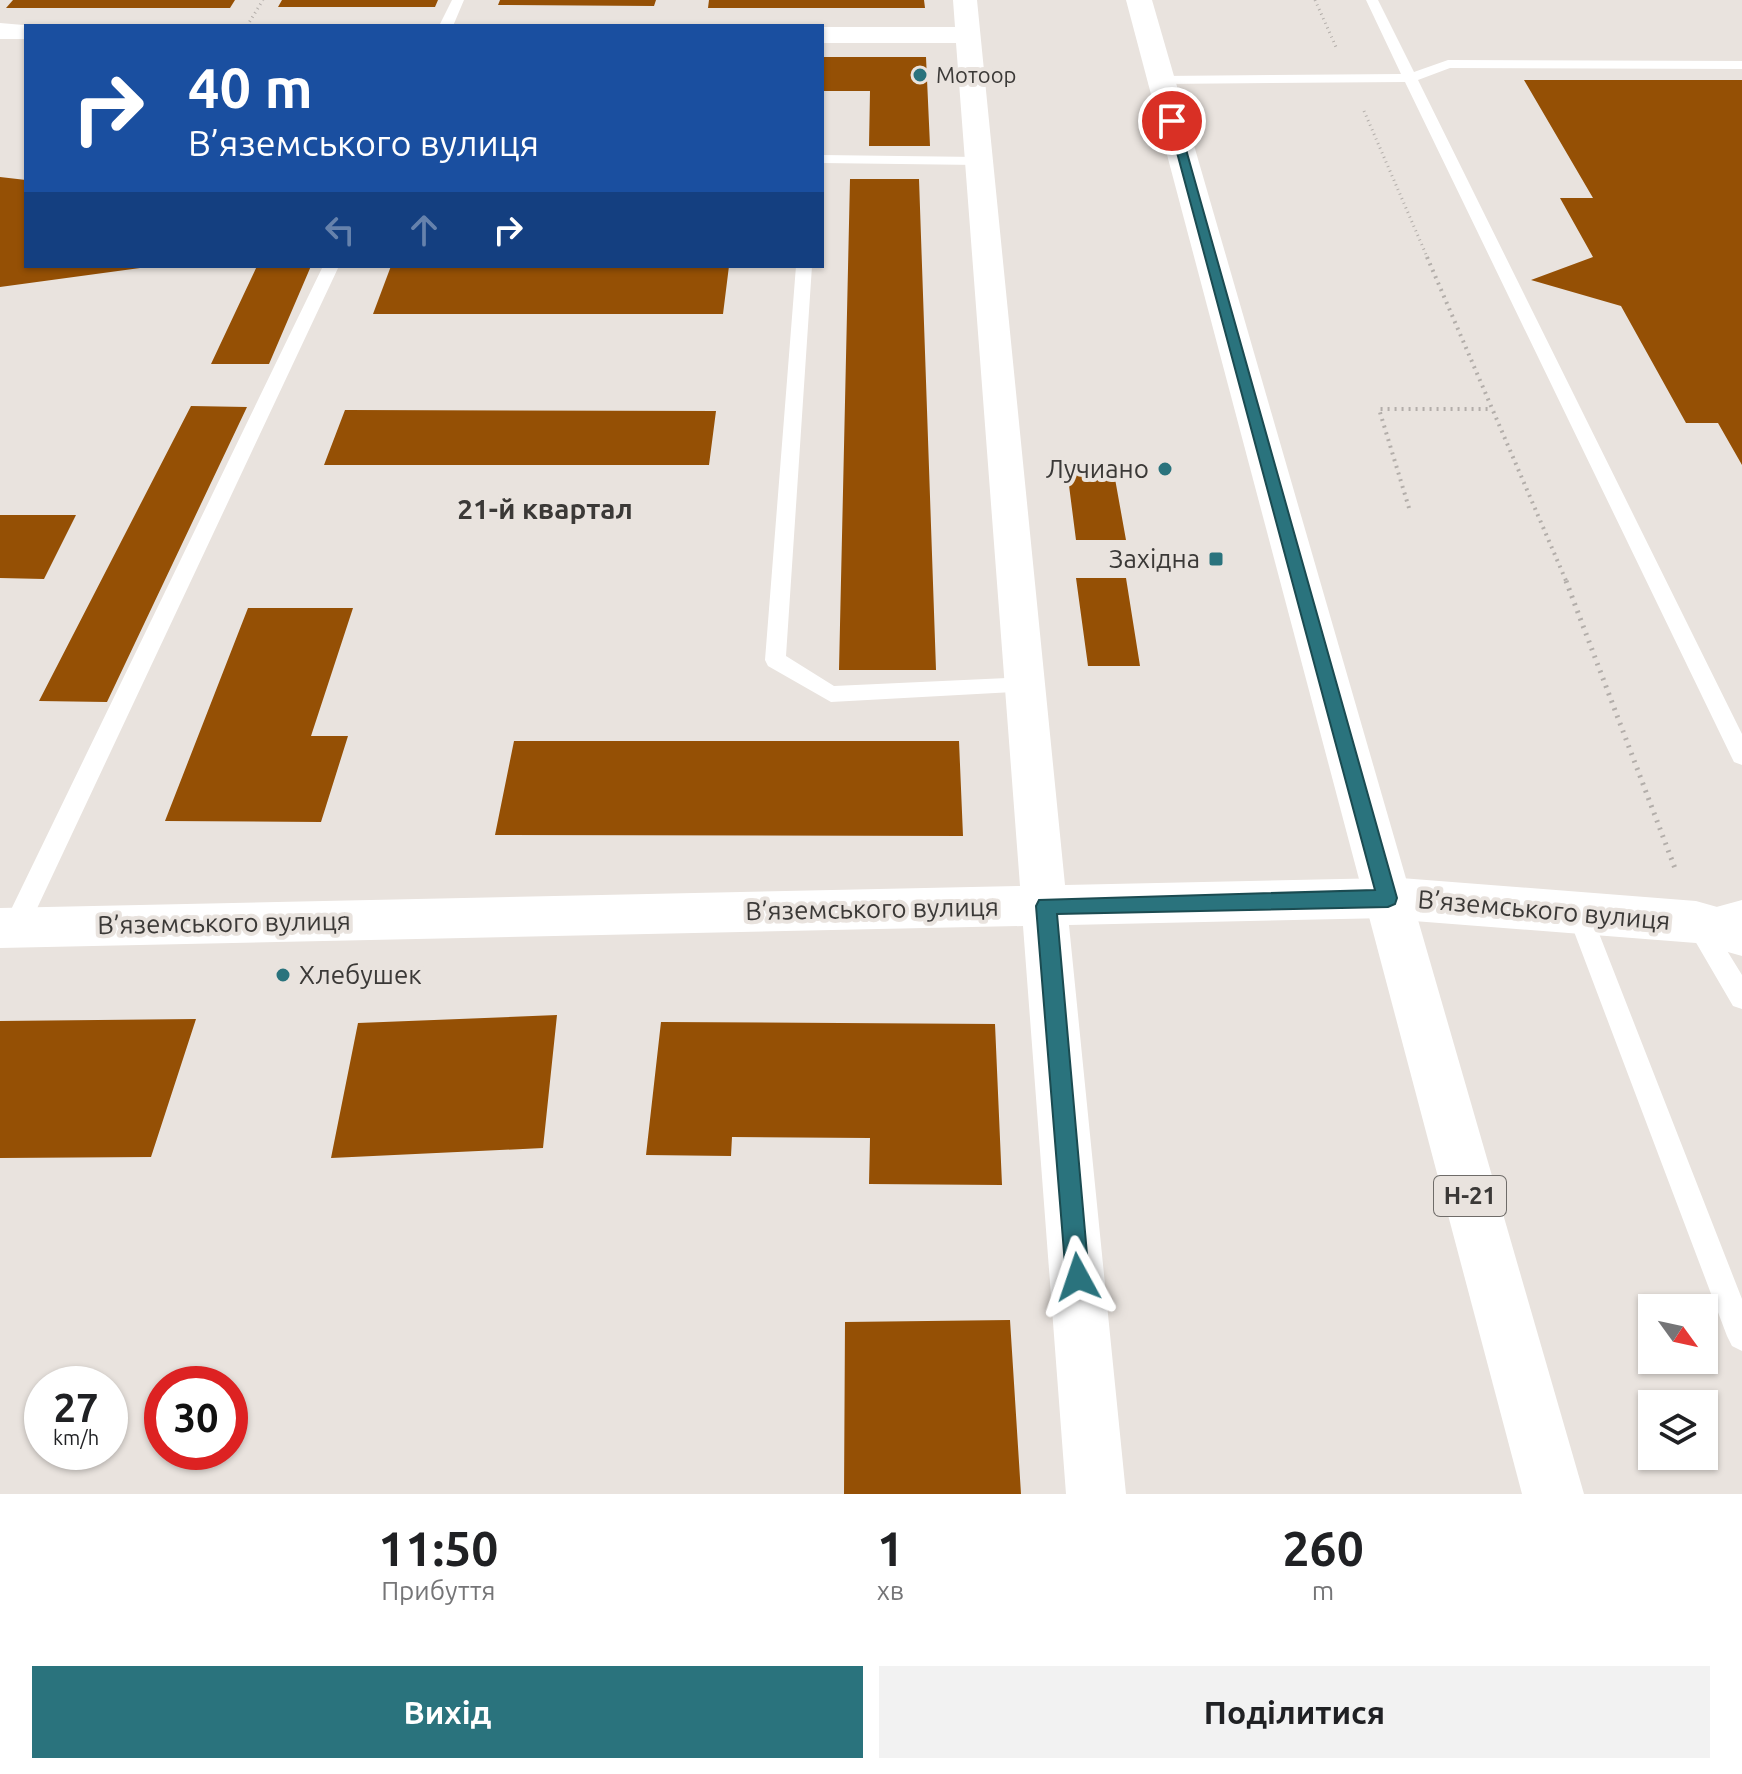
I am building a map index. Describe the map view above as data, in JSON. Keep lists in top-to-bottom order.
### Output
{
  "streets": {
    "main road": ["В’яземського вулиця", "Н-21"]
  },
  "crossings": [
    ["В’яземського вулиця", "Н-21"]
  ],
  "districts": ["21-й квартал"],
  "places": {
    "other": ["Мотоор", "Лучиано", "Хлебушек"],
    "transit": ["Західна"]
  },
  "north": "bottom right",
  "page": {
    "turn": ["40 m", "В’яземського вулиця"],
    "speed": "27 km/h",
    "limit": "30",
    "eta": [
      "11:50",
      "Прибуття",
      "1",
      "хв",
      "260",
      "m"
    ],
    "buttons": ["Вихід", "Поділитися"]
  }
}
